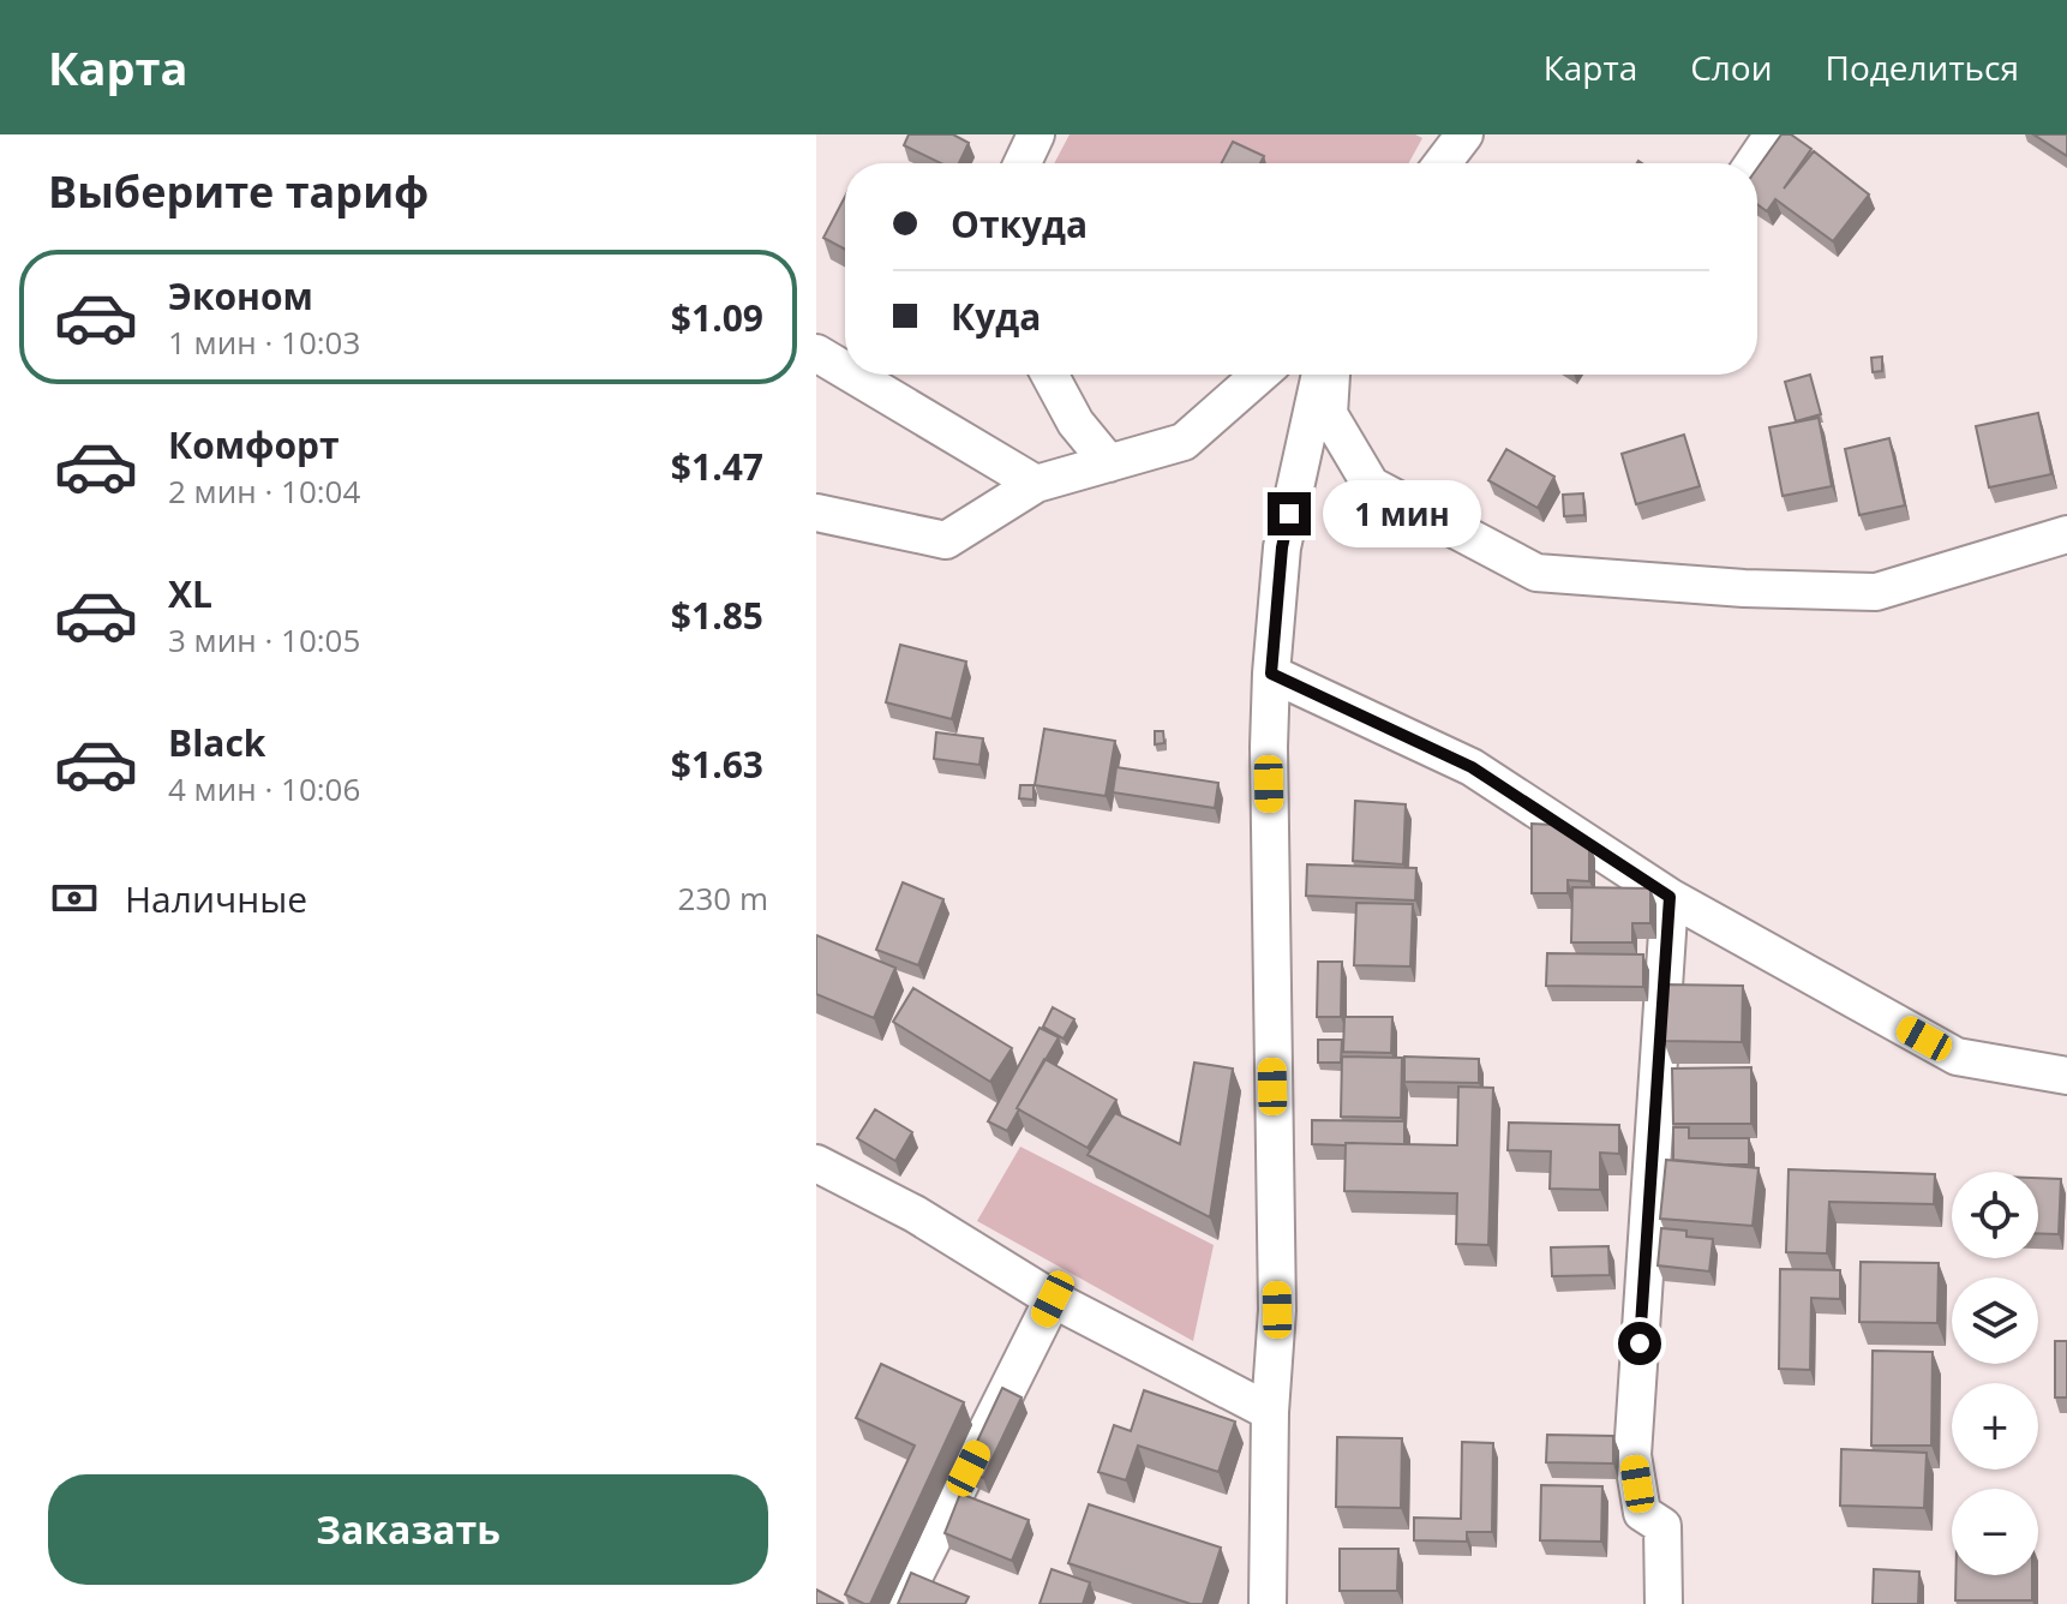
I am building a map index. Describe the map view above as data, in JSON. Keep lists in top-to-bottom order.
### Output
{
  "page": {
    "header": "Карта",
    "nav": ["Карта", "Слои", "Поделиться"],
    "heading": "Выберите тариф",
    "banner": ["Откуда", "Куда"],
    "list": [
      {
        "name": "Эконом",
        "note": "1 мин · 10:03",
        "value": "$1.09"
      },
      {
        "name": "Комфорт",
        "note": "2 мин · 10:04",
        "value": "$1.47"
      },
      {
        "name": "XL",
        "note": "3 мин · 10:05",
        "value": "$1.85"
      },
      {
        "name": "Black",
        "note": "4 мин · 10:06",
        "value": "$1.63"
      }
    ],
    "bubble": "1 мин",
    "pay": ["Наличные", "230 m"],
    "map_buttons": ["+", "−"],
    "buttons": "Заказать"
  }
}
